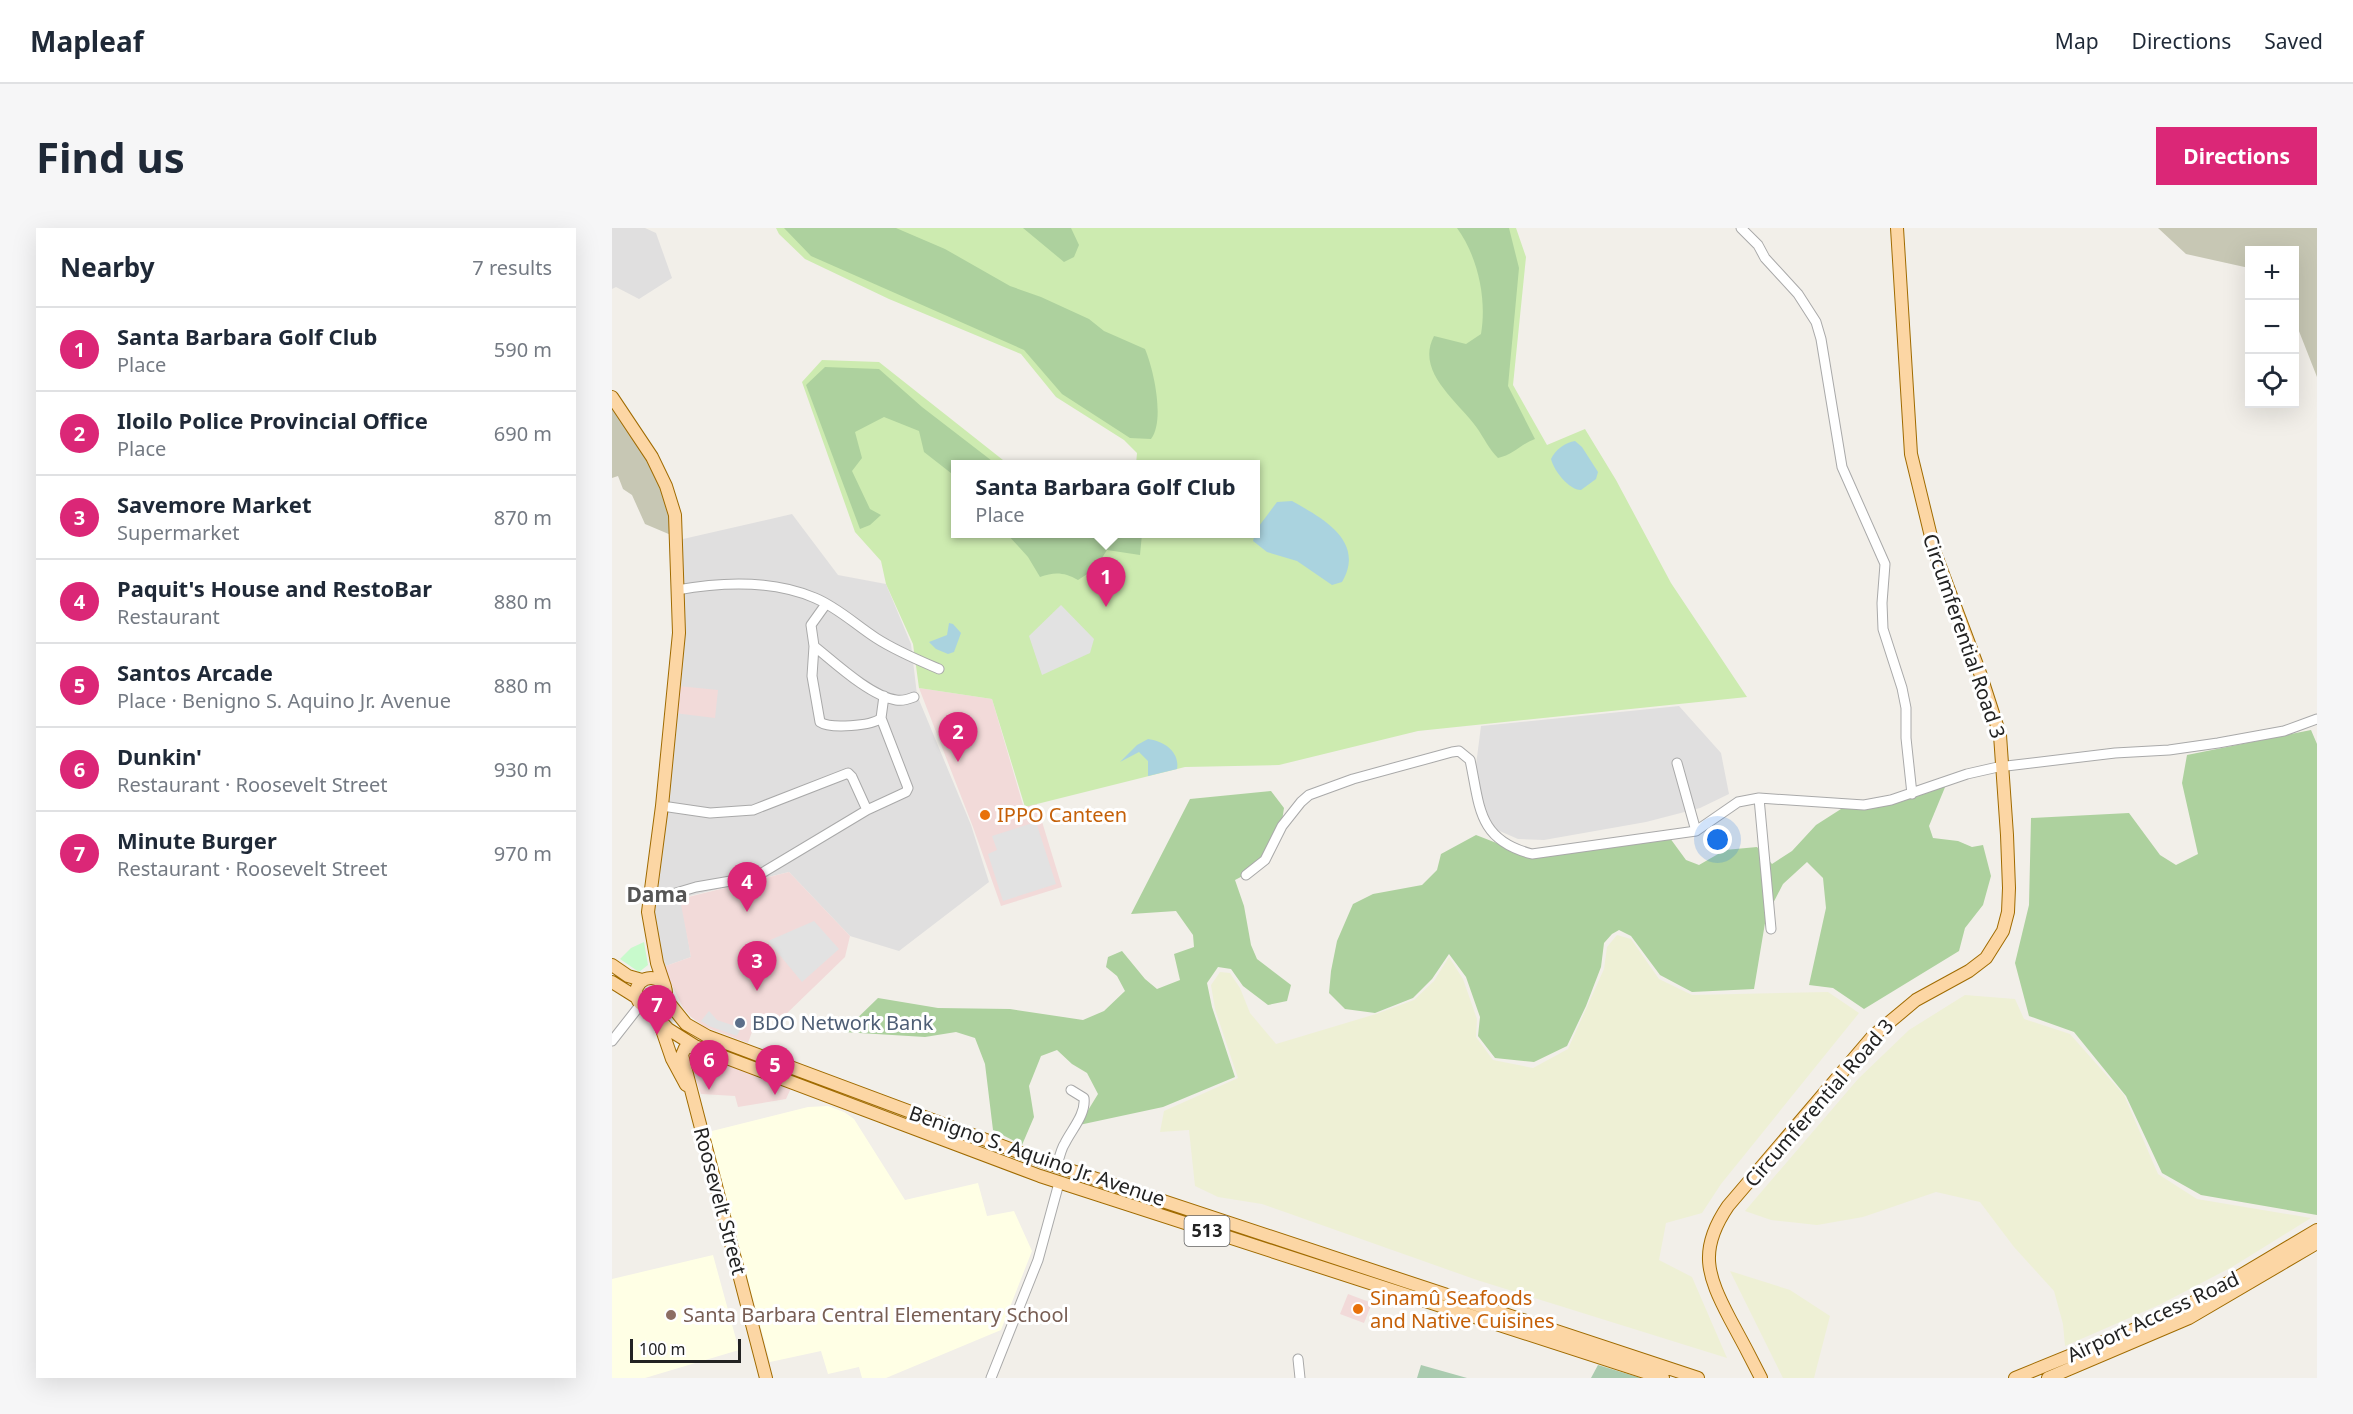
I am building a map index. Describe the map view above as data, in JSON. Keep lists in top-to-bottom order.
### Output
{
  "streets": {
    "main road": [
      "Circumferential Road 3",
      "Benigno S. Aquino Jr. Avenue",
      "Roosevelt Street",
      "513",
      "Airport Access Road"
    ]
  },
  "crossings": [
    ["Benigno S. Aquino Jr. Avenue", "Roosevelt Street"]
  ],
  "districts": ["Dama"],
  "places": [
    "IPPO Canteen",
    "BDO Network Bank",
    "Sinamû Seafoods and Native Cuisines",
    "Santa Barbara Central Elementary School"
  ],
  "scale_bar": "100 m",
  "page": {
    "header": "Mapleaf",
    "nav": ["Map", "Directions", "Saved"],
    "buttons": "Directions",
    "title": "Find us",
    "heading": ["Nearby", "7 results"],
    "map_buttons": ["+", "−"],
    "list": [
      {
        "mark": "1",
        "name": "Santa Barbara Golf Club",
        "note": "Place",
        "value": "590 m"
      },
      {
        "mark": "2",
        "name": "Iloilo Police Provincial Office",
        "note": "Place",
        "value": "690 m"
      },
      {
        "mark": "3",
        "name": "Savemore Market",
        "note": "Supermarket",
        "value": "870 m"
      },
      {
        "mark": "4",
        "name": "Paquit's House and RestoBar",
        "note": "Restaurant",
        "value": "880 m"
      },
      {
        "mark": "5",
        "name": "Santos Arcade",
        "note": "Place · Benigno S. Aquino Jr. Avenue",
        "value": "880 m"
      },
      {
        "mark": "6",
        "name": "Dunkin'",
        "note": "Restaurant · Roosevelt Street",
        "value": "930 m"
      },
      {
        "mark": "7",
        "name": "Minute Burger",
        "note": "Restaurant · Roosevelt Street",
        "value": "970 m"
      }
    ],
    "popup": ["Santa Barbara Golf Club", "Place"],
    "pins": [
      "1",
      "2",
      "4",
      "3",
      "7",
      "6",
      "5"
    ],
    "scale": "100 m"
  }
}
